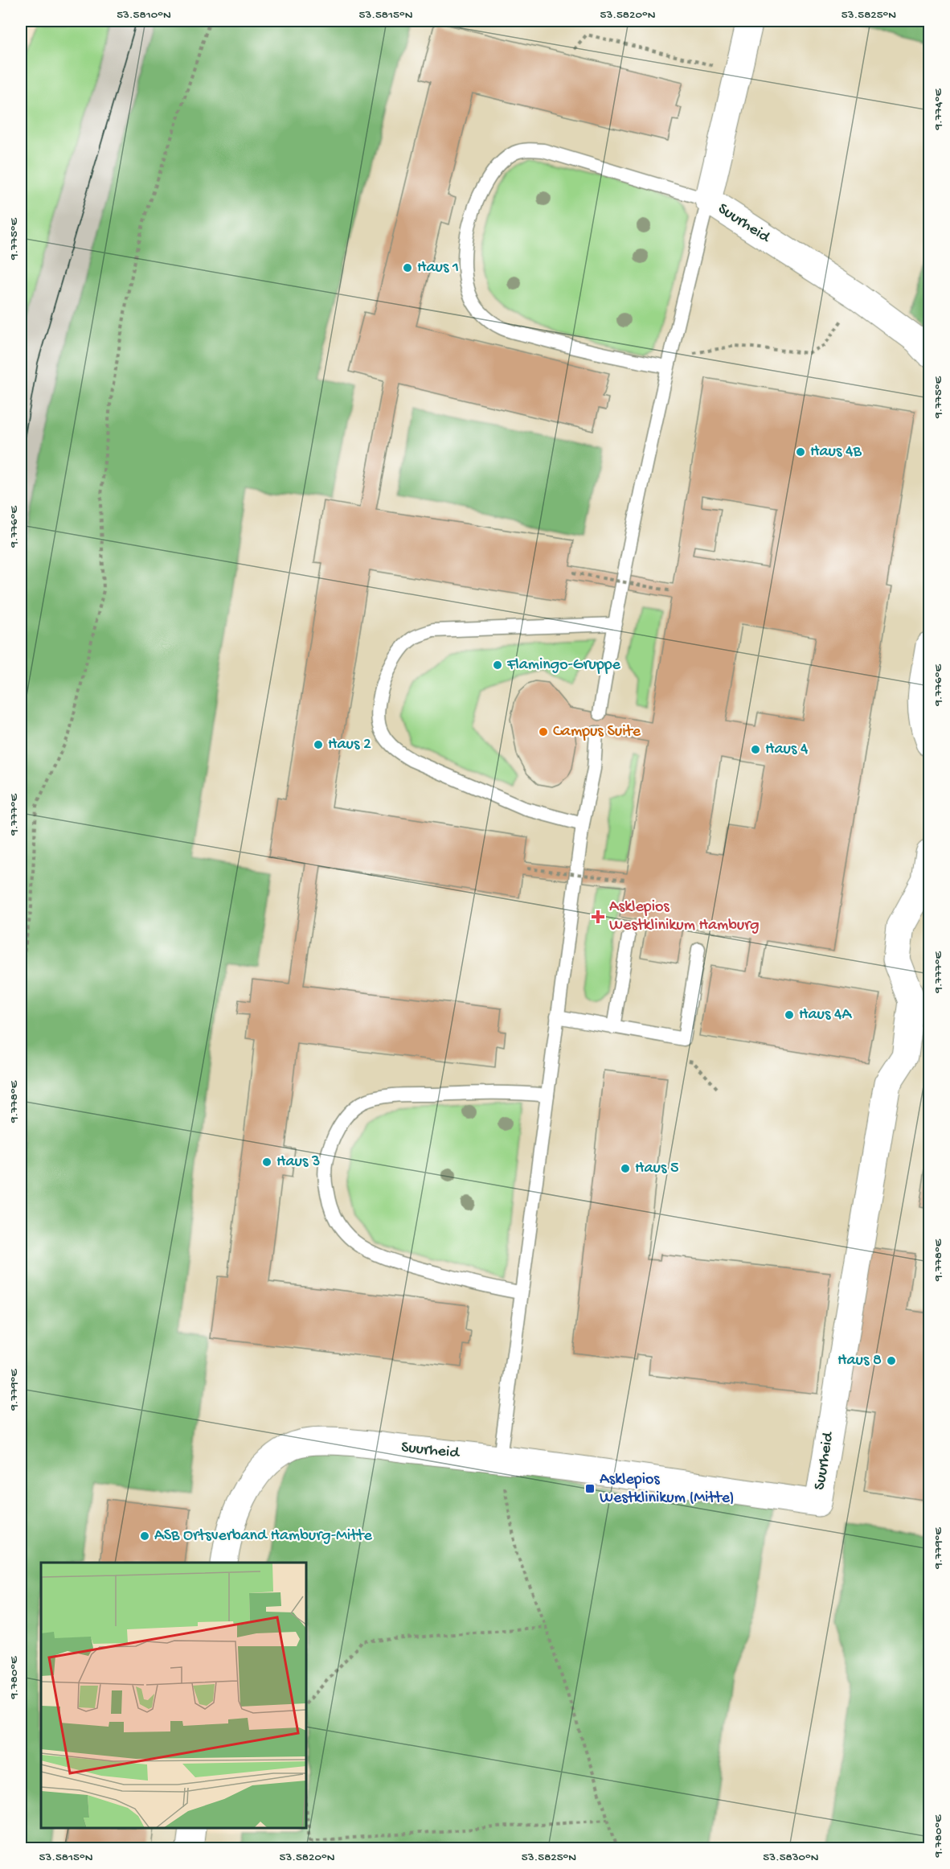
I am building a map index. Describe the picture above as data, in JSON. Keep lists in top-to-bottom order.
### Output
{
  "streets": {
    "street": ["Suurheid"]
  },
  "places": {
    "other": [
      "Haus 1",
      "Haus 4B",
      "Flamingo-Gruppe",
      "Campus Suite",
      "Haus 2",
      "Haus 4",
      "Haus 4A",
      "Haus 3",
      "Haus 5",
      "Haus 8",
      "ASB Ortsverband Hamburg-Mitte"
    ],
    "health": ["Asklepios Westklinikum Hamburg"],
    "transit": ["Asklepios Westklinikum (Mitte)"]
  },
  "coordinates": [
    "53.5810°N",
    "53.5815°N",
    "53.5820°N",
    "53.5825°N",
    "9.774°E",
    "9.775°E",
    "9.776°E",
    "9.777°E",
    "9.778°E",
    "9.779°E",
    "9.780°E",
    "53.5830°N"
  ]
}
